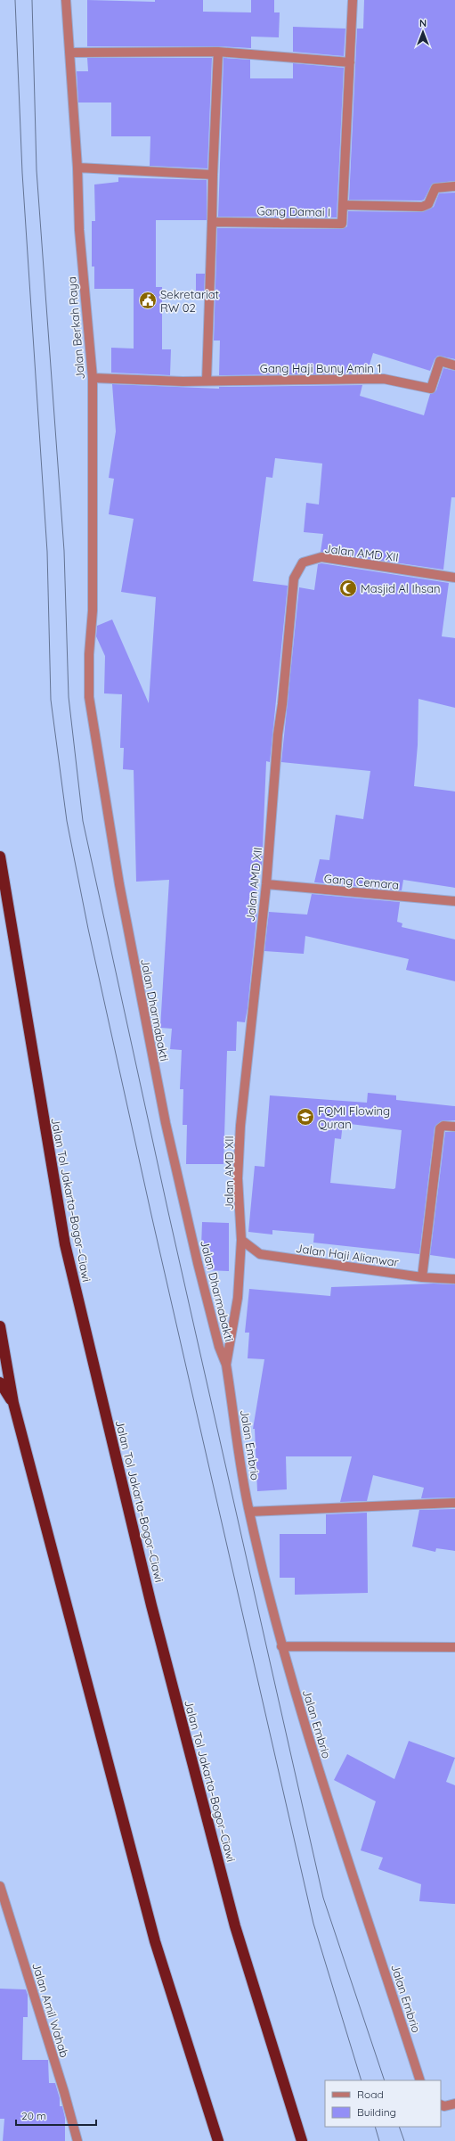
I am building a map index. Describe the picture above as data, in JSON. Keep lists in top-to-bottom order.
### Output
{
  "streets": {
    "highway": ["Jalan Tol Jakarta–Bogor–Ciawi"],
    "street": [
      "Gang Damai I",
      "Jalan Berkah Raya",
      "Gang Haji Buny Amin 1",
      "Jalan AMD XII",
      "Gang Cemara",
      "Jalan Dharmabakti",
      "Jalan Haji Alianwar",
      "Jalan Embrio",
      "Jalan Amil Wahab"
    ]
  },
  "crossings": [
    ["Jalan Berkah Raya", "Jalan Dharmabakti"],
    ["Jalan AMD XII", "Gang Cemara"],
    ["Jalan AMD XII", "Jalan Dharmabakti"],
    ["Jalan AMD XII", "Jalan Haji Alianwar"],
    ["Jalan AMD XII", "Jalan Embrio"],
    ["Jalan Dharmabakti", "Jalan Embrio"]
  ],
  "places": {
    "public building": ["Sekretariat RW 02"],
    "mosque": ["Masjid Al Ihsan"],
    "school or university": ["FQMI Flowing Quran"]
  },
  "legend": ["Road", "Building"],
  "scale_bar": "20 m",
  "north": "top"
}
